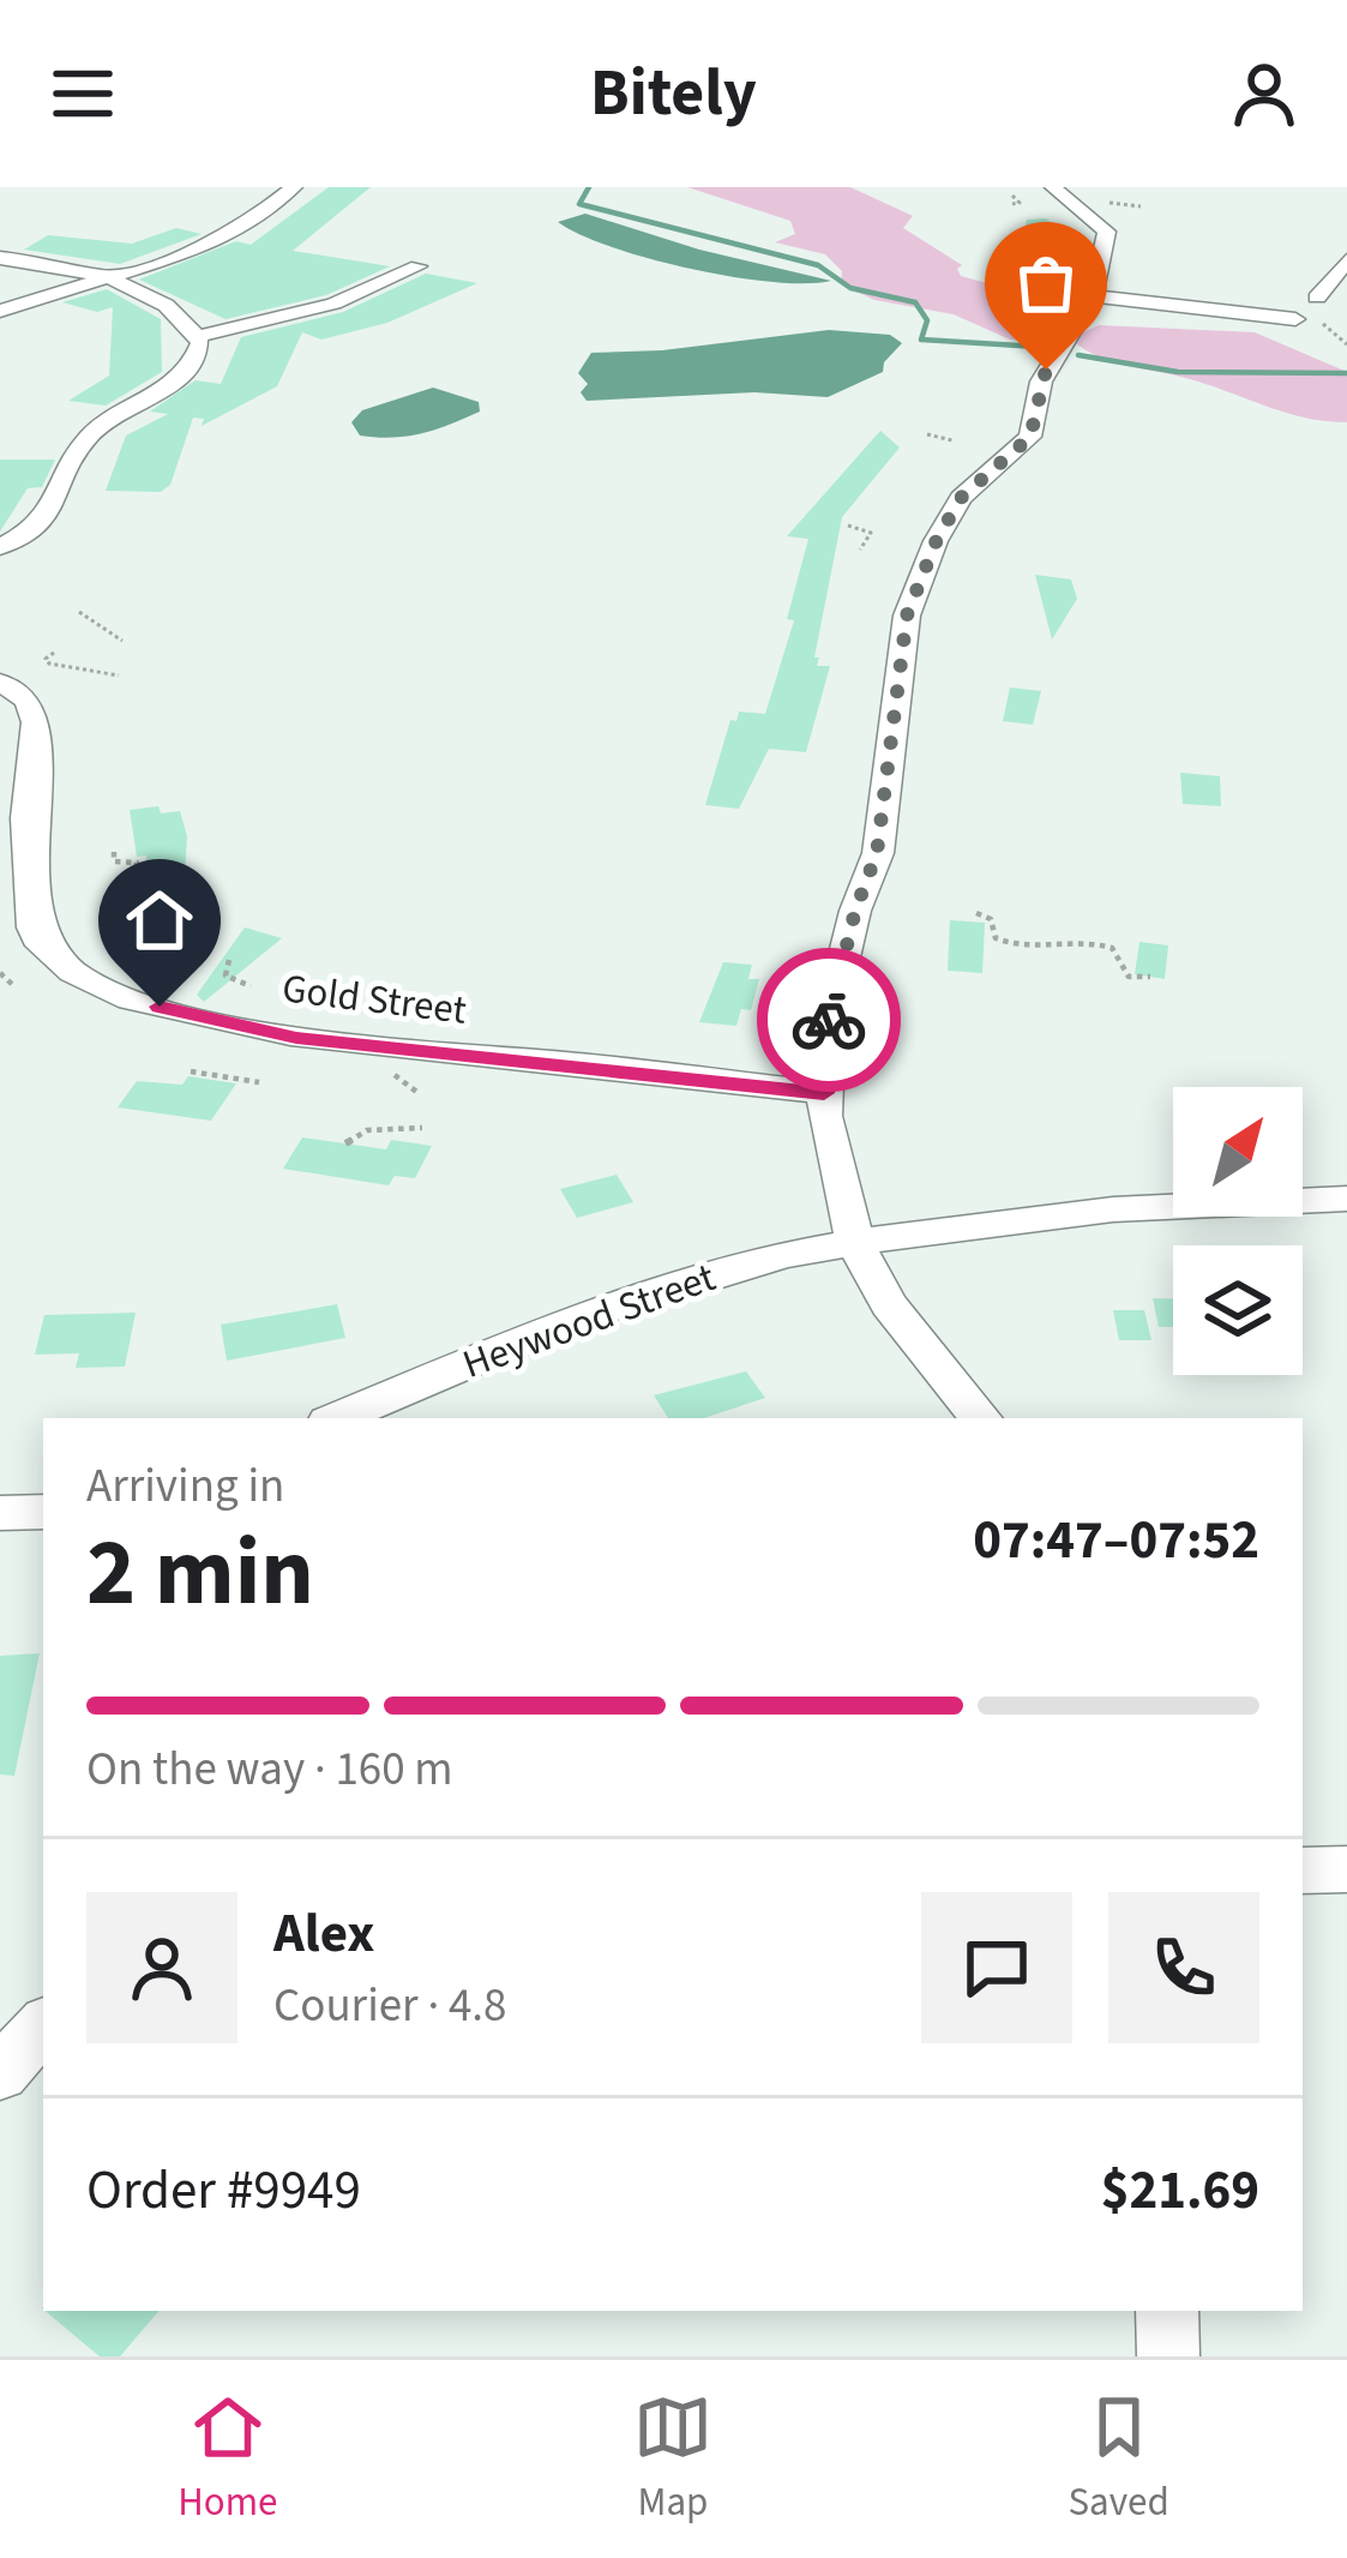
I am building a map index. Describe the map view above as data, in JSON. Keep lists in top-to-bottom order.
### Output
{
  "streets": {
    "street": ["Gold Street", "Heywood Street"]
  },
  "north": "top right",
  "page": {
    "header": "Bitely",
    "heading": ["2 min", "Arriving in", "07:47–07:52"],
    "panel": [
      "Alex",
      "Courier · 4.8",
      "Order #9949",
      "$21.69"
    ],
    "bar": "On the way · 160 m",
    "tabs": ["Home", "Map", "Saved"]
  }
}
